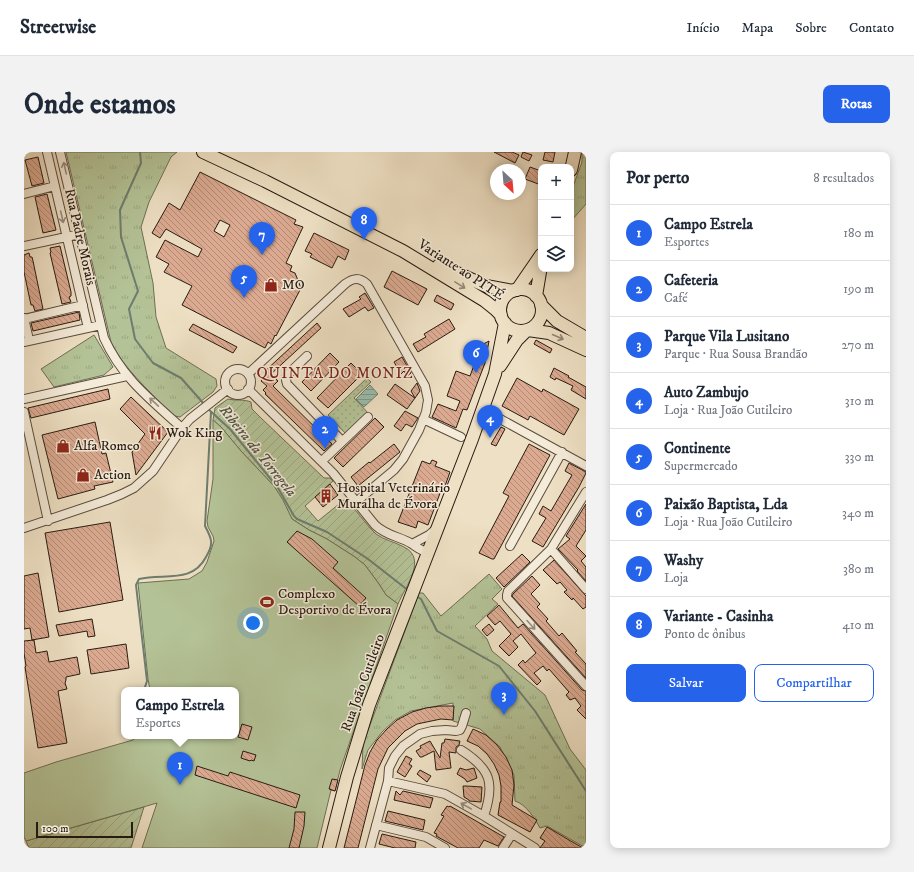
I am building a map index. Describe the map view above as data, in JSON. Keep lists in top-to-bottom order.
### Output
{
  "streets": {
    "main road": ["Variante ao PITÉ", "Rua João Cutileiro"],
    "street": ["Rua Padre Morais"]
  },
  "crossings": [
    ["Variante ao PITÉ", "Rua João Cutileiro"]
  ],
  "districts": ["QUINTA DO MONIZ"],
  "water": ["Ribeira da Torregela"],
  "places": {
    "shop": ["MO", "Alfa Romeo", "Action"],
    "restaurant": ["Wok King"],
    "building": ["Hospital Veterinário Muralha de Évora"],
    "sports": ["Complexo Desportivo de Évora"]
  },
  "scale_bar": "100 m",
  "north": "bottom right",
  "page": {
    "header": "Streetwise",
    "nav": [
      "Início",
      "Mapa",
      "Sobre",
      "Contato"
    ],
    "buttons": [
      "Rotas",
      ["Salvar", "Compartilhar"]
    ],
    "title": "Onde estamos",
    "heading": ["Por perto", "8 resultados"],
    "map_buttons": ["+", "−"],
    "list": [
      {
        "mark": "1",
        "name": "Campo Estrela",
        "note": "Esportes",
        "value": "180 m"
      },
      {
        "mark": "2",
        "name": "Cafeteria",
        "note": "Café",
        "value": "190 m"
      },
      {
        "mark": "3",
        "name": "Parque Vila Lusitano",
        "note": "Parque · Rua Sousa Brandão",
        "value": "270 m"
      },
      {
        "mark": "4",
        "name": "Auto Zambujo",
        "note": "Loja · Rua João Cutileiro",
        "value": "310 m"
      },
      {
        "mark": "5",
        "name": "Continente",
        "note": "Supermercado",
        "value": "330 m"
      },
      {
        "mark": "6",
        "name": "Paixão Baptista, Lda",
        "note": "Loja · Rua João Cutileiro",
        "value": "340 m"
      },
      {
        "mark": "7",
        "name": "Washy",
        "note": "Loja",
        "value": "380 m"
      },
      {
        "mark": "8",
        "name": "Variante - Casinha",
        "note": "Ponto de ônibus",
        "value": "410 m"
      }
    ],
    "pins": [
      "8",
      "7",
      "5",
      "6",
      "4",
      "2",
      "3",
      "1"
    ],
    "popup": ["Campo Estrela", "Esportes"],
    "scale": "100 m"
  }
}
